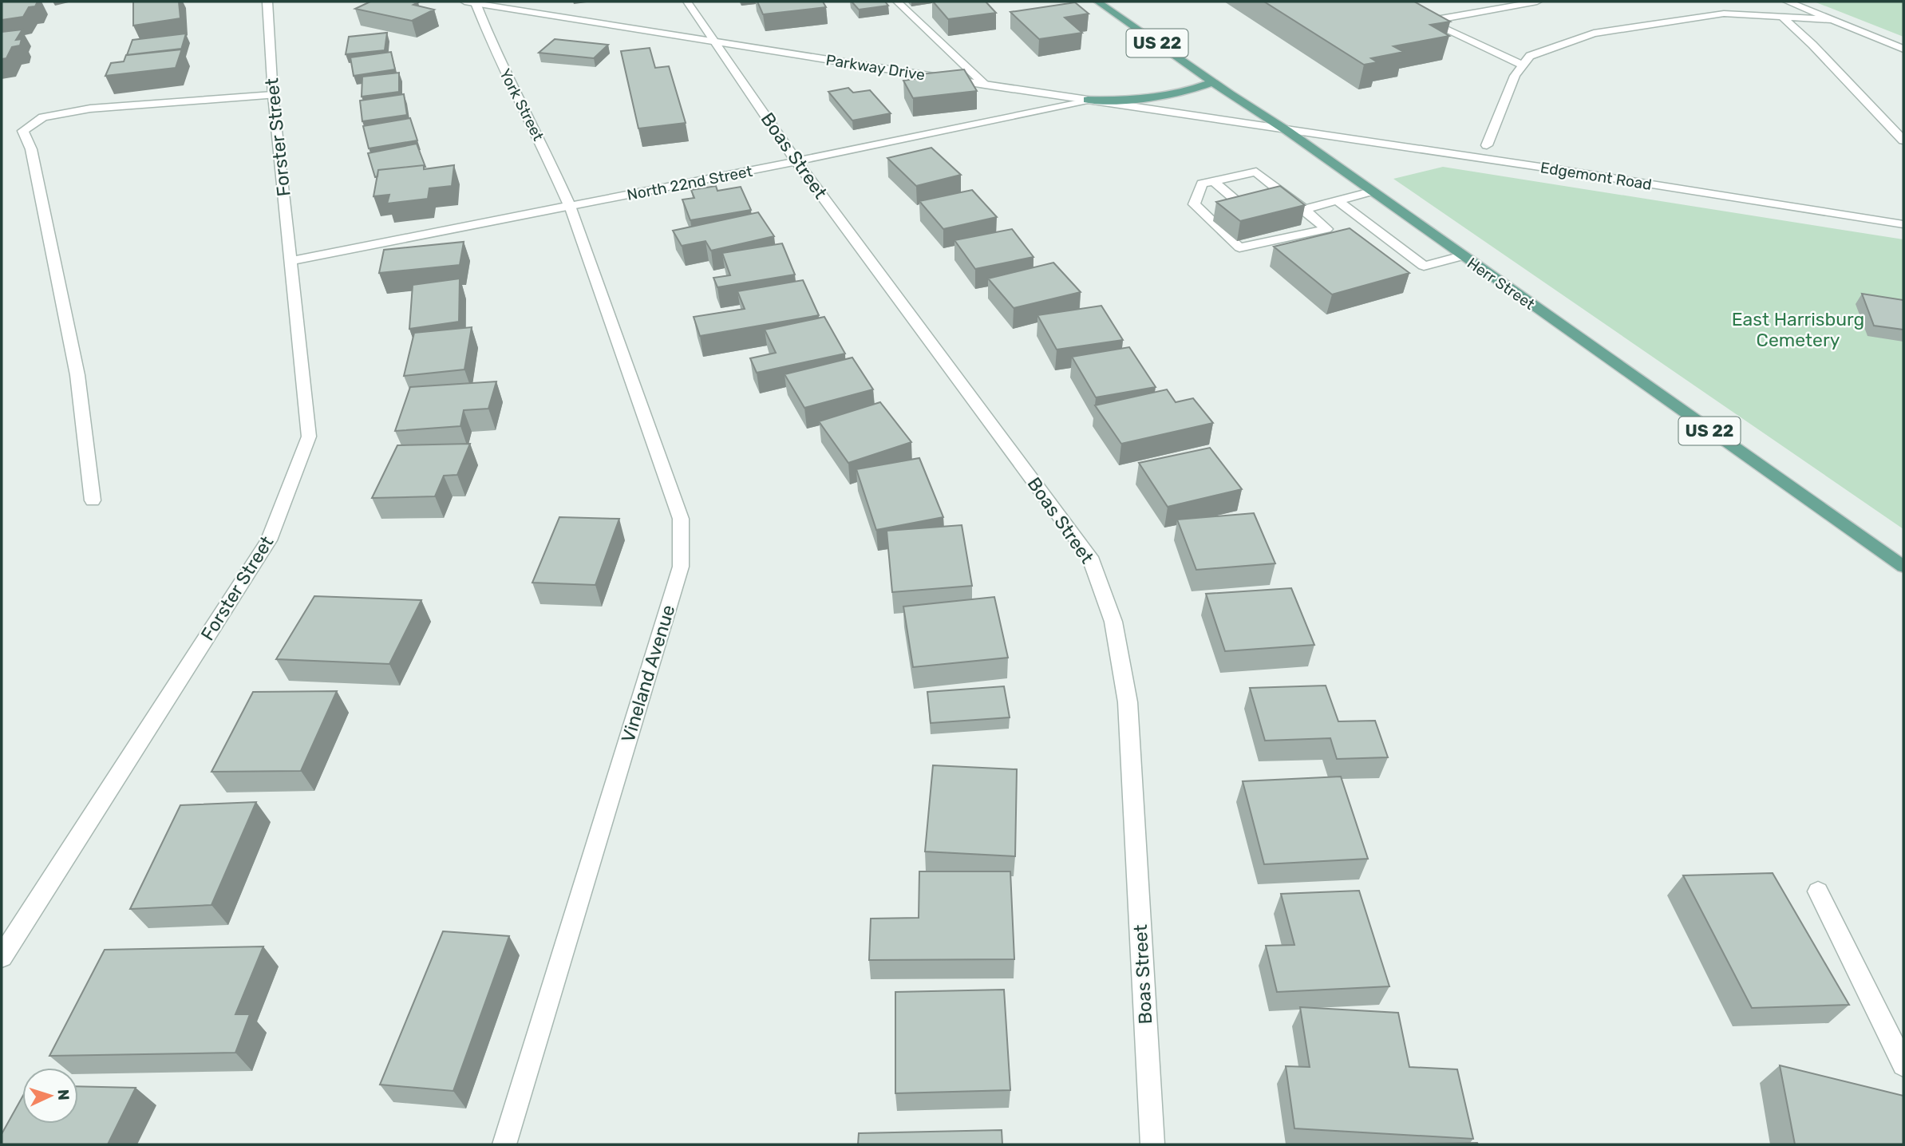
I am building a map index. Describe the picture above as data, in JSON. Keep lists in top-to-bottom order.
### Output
{
  "streets": {
    "main road": ["US 22", "Herr Street"],
    "street": [
      "Parkway Drive",
      "York Street",
      "Forster Street",
      "Boas Street",
      "Edgemont Road",
      "North 22nd Street",
      "Vineland Avenue"
    ]
  },
  "crossings": [
    ["Parkway Drive", "York Street"],
    ["Parkway Drive", "Boas Street"],
    ["Parkway Drive", "Edgemont Road"],
    ["Parkway Drive", "North 22nd Street"],
    ["Parkway Drive", "Herr Street"],
    ["York Street", "North 22nd Street"],
    ["York Street", "Vineland Avenue"],
    ["Forster Street", "North 22nd Street"],
    ["Boas Street", "North 22nd Street"],
    ["Edgemont Road", "Herr Street"],
    ["North 22nd Street", "Vineland Avenue"]
  ],
  "parks": ["East Harrisburg Cemetery"],
  "north": "right"
}
